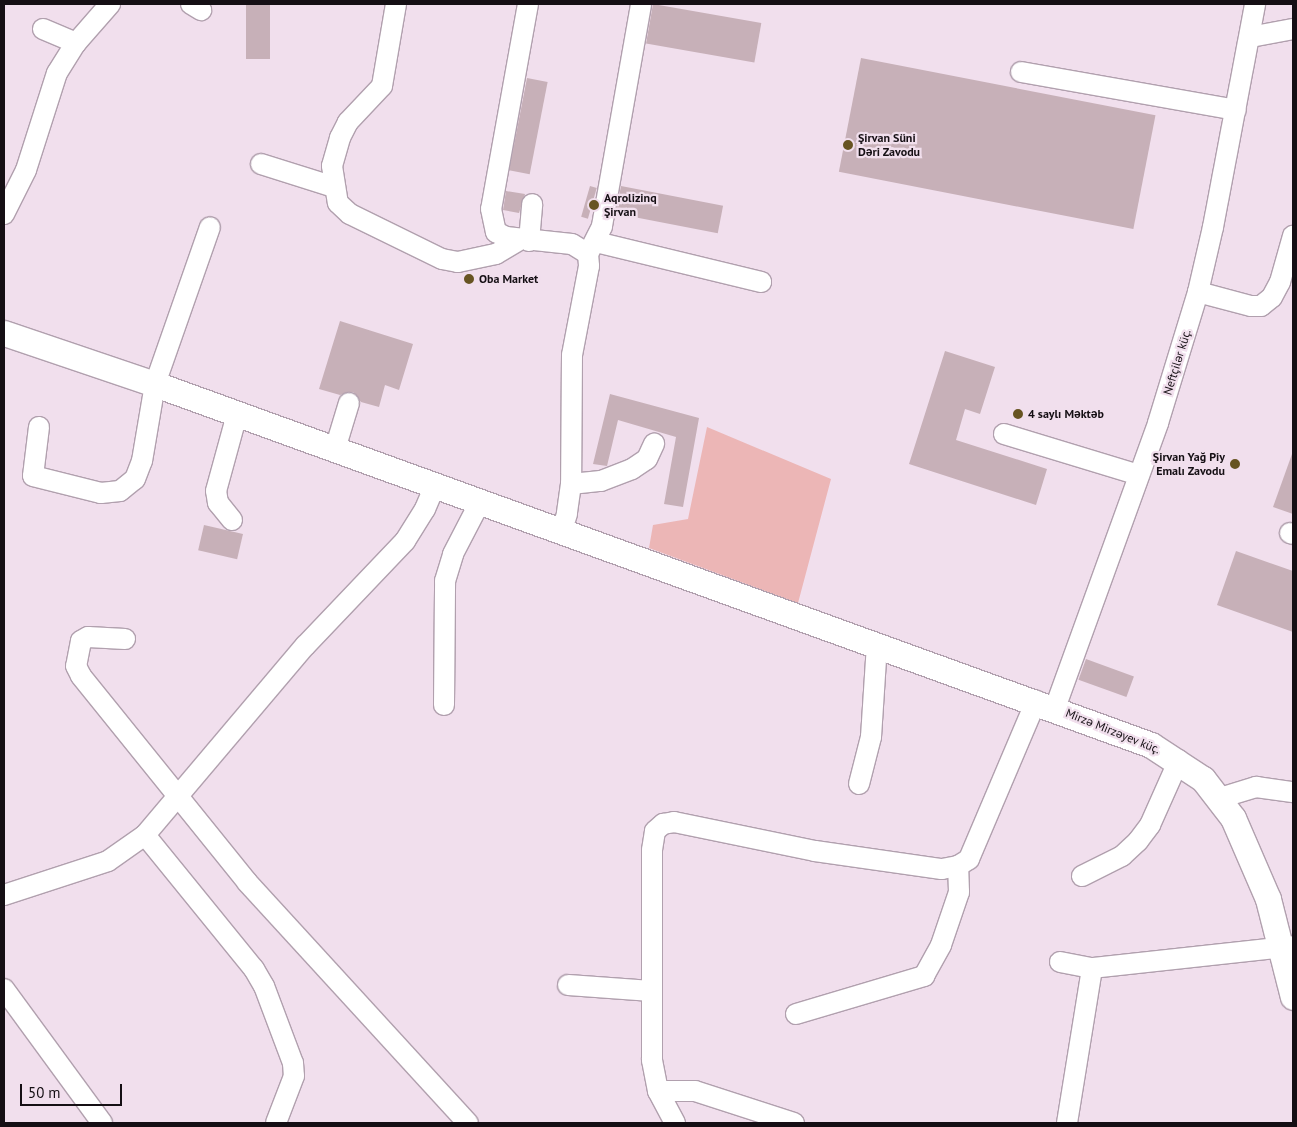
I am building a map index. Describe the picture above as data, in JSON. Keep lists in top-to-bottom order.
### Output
{
  "streets": {
    "main road": ["Mirzə Mirzəyev küç."],
    "street": ["Neftçilər küç."]
  },
  "crossings": [
    ["Neftçilər küç.", "Mirzə Mirzəyev küç."]
  ],
  "places": [
    "Şirvan Süni Dəri Zavodu",
    "Aqrolizinq Şirvan",
    "Oba Market",
    "4 saylı Məktəb",
    "Şirvan Yağ Piy Emalı Zavodu"
  ],
  "scale_bar": "50 m"
}
